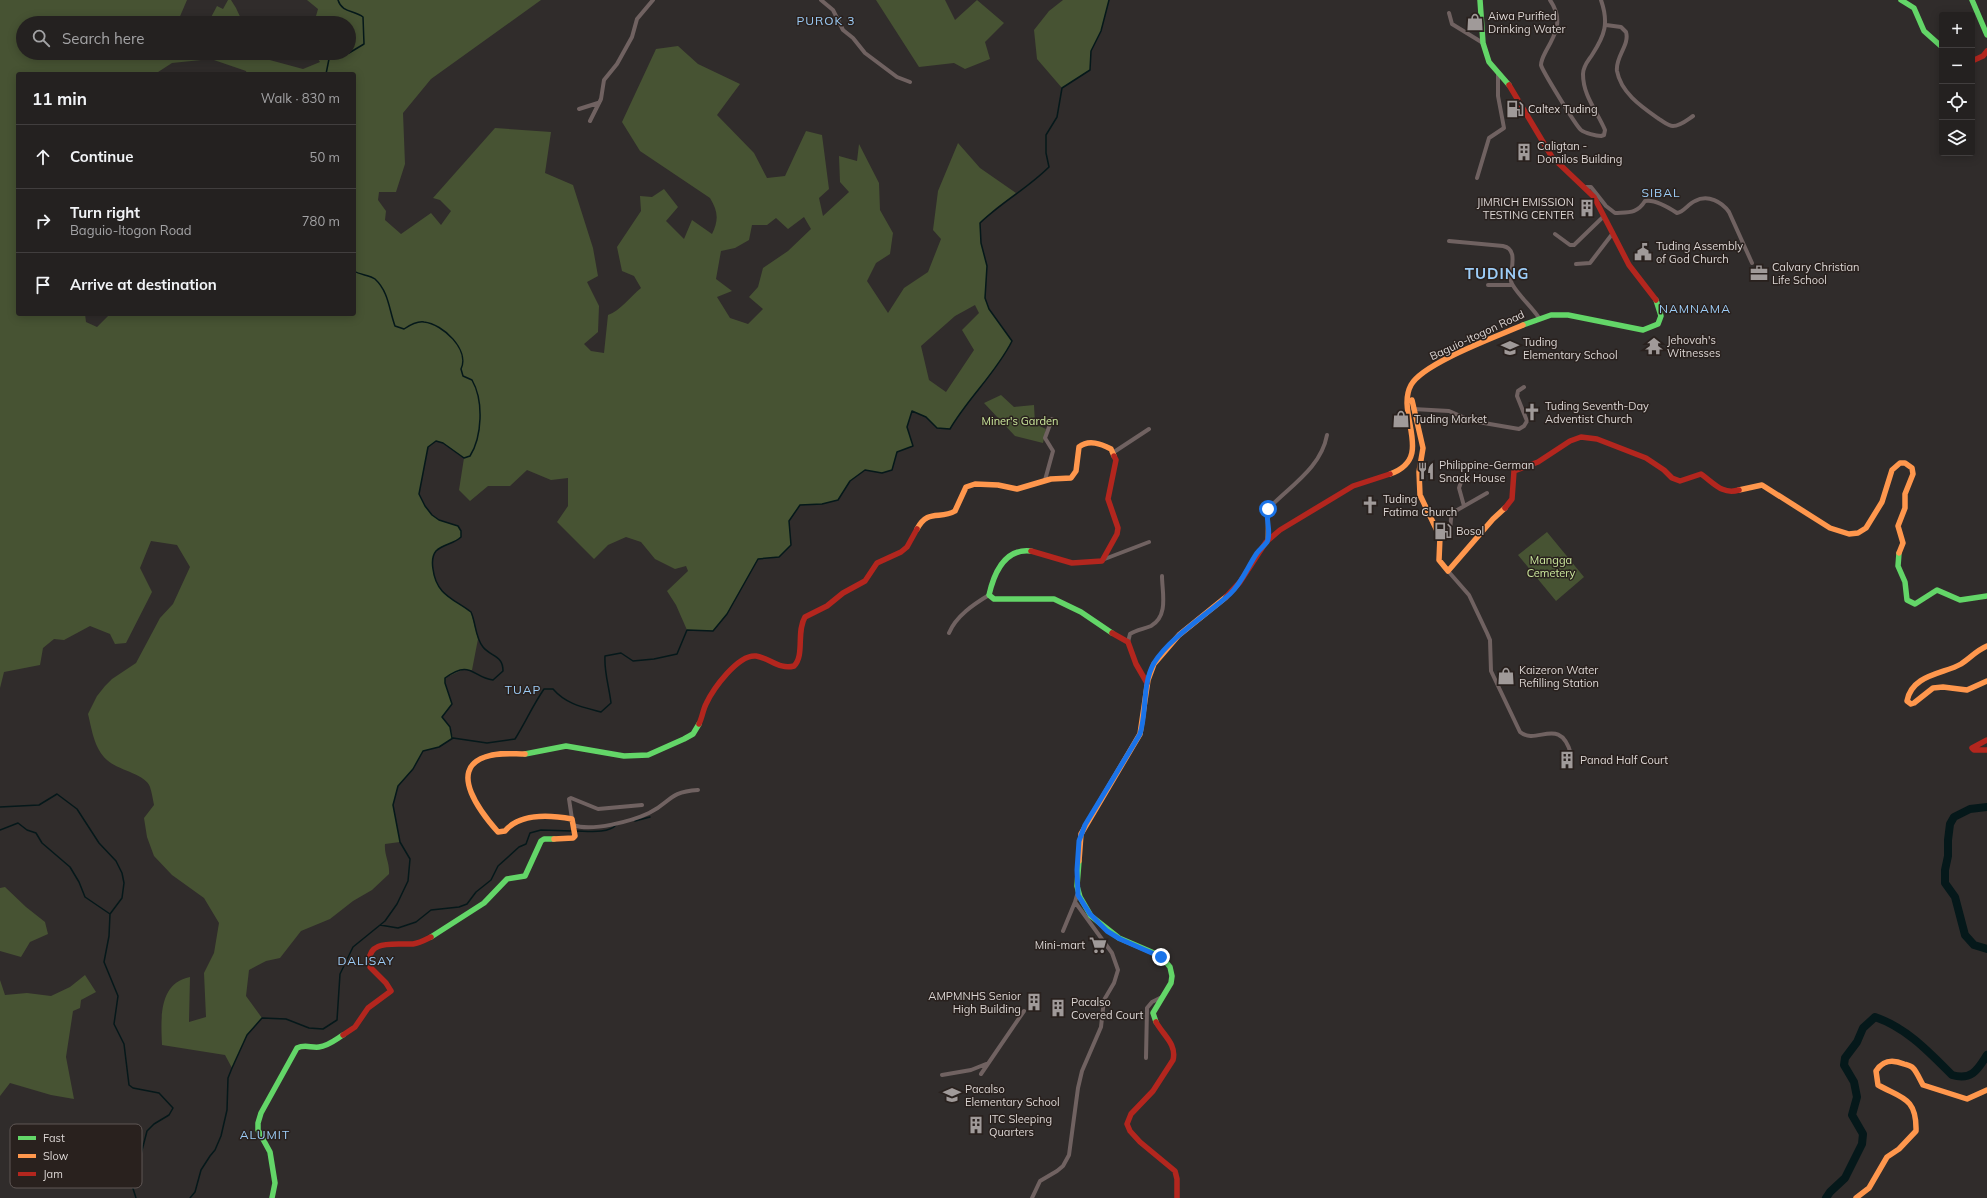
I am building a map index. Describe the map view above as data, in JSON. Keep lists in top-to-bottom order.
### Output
{
  "streets": {
    "street": ["Baguio-Itogon Road"]
  },
  "districts": [
    "PUROK 3",
    "SIBAL",
    "TUDING",
    "NAMNAMA",
    "TUAP",
    "DALISAY",
    "ALUMIT"
  ],
  "parks": ["Miner's Garden", "Mangga Cemetery"],
  "places": {
    "shop": ["Aiwa Purified Drinking Water", "Tuding Market", "Kaizeron Water Refilling Station"],
    "fuel station": ["Caltex Tuding", "Bosol"],
    "building": [
      "Caligtan - Domilos Building",
      "JIMRICH EMISSION TESTING CENTER",
      "Panad Half Court",
      "AMPMNHS Senior High Building",
      "Pacalso Covered Court",
      "ITC Sleeping Quarters"
    ],
    "public building": ["Tuding Assembly of God Church"],
    "office": ["Calvary Christian Life School"],
    "temple": ["Jehovah's Witnesses"],
    "school or university": ["Tuding Elementary School", "Pacalso Elementary School"],
    "church": ["Tuding Seventh-Day Adventist Church", "Tuding Fatima Church"],
    "restaurant": ["Philippine-German Snack House"],
    "supermarket": ["Mini-mart"]
  },
  "legend": ["Fast", "Slow", "Jam"],
  "page": {
    "map_buttons": ["+", "−"],
    "search": "Search here",
    "heading": ["11 min", "Walk · 830 m"],
    "list": [
      ["Continue", "50 m"],
      ["Turn right", "Baguio-Itogon Road", "780 m"],
      "Arrive at destination"
    ]
  }
}
